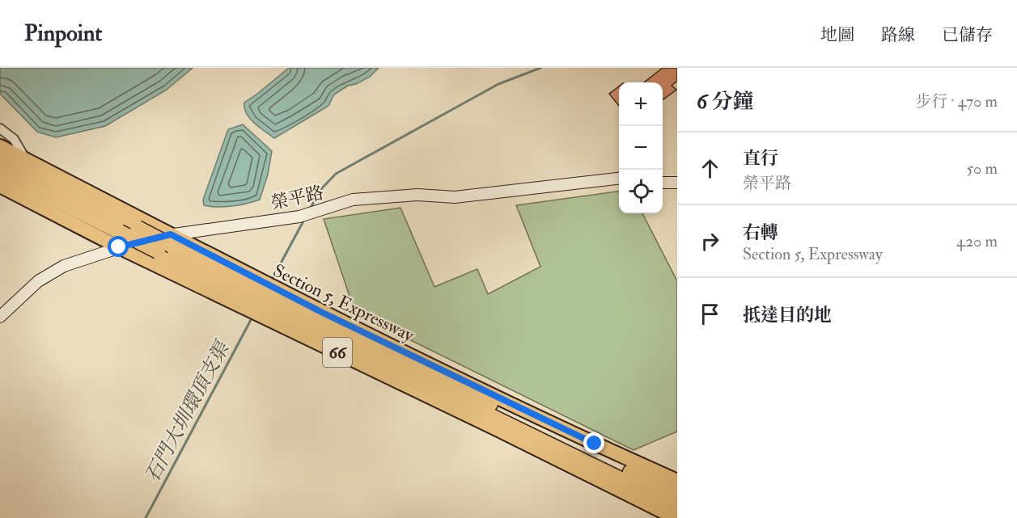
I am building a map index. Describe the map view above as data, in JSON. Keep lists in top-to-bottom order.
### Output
{
  "streets": {
    "highway": ["66"],
    "main road": ["Section 5, Expressway"],
    "street": ["榮平路"]
  },
  "crossings": [
    ["榮平路", "Section 5, Expressway"],
    ["榮平路", "66"],
    ["Section 5, Expressway", "66"]
  ],
  "water": ["石門大圳環頂支渠"],
  "page": {
    "header": "Pinpoint",
    "nav": ["地圖", "路線", "已儲存"],
    "heading": ["6 分鐘", "步行 · 470 m"],
    "map_buttons": ["+", "−"],
    "list": [
      ["直行", "榮平路", "50 m"],
      ["右轉", "Section 5, Expressway", "420 m"],
      "抵達目的地"
    ]
  }
}
